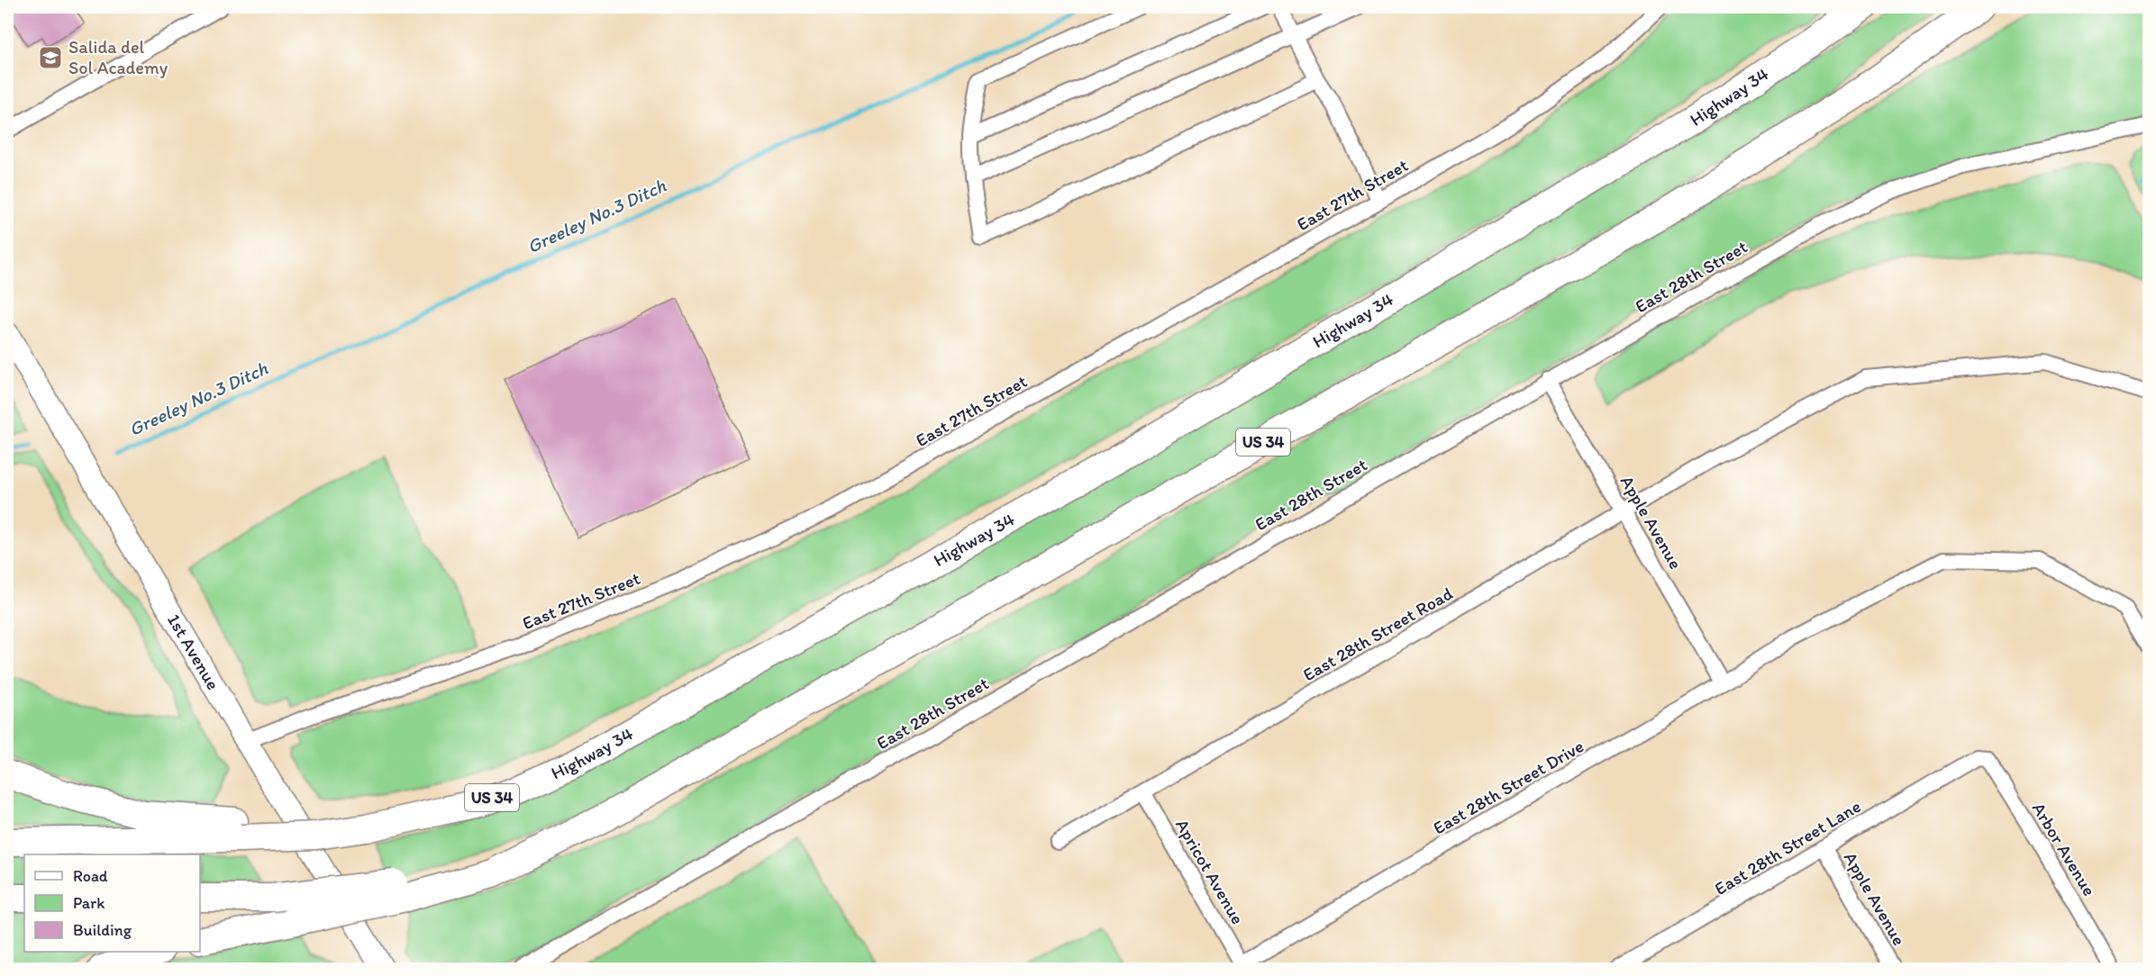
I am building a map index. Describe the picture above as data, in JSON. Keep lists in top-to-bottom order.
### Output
{
  "streets": {
    "highway": ["Highway 34", "US 34"],
    "main road": ["1st Avenue"],
    "street": [
      "East 27th Street",
      "East 28th Street",
      "Apple Avenue",
      "East 28th Street Road",
      "East 28th Street Drive",
      "East 28th Street Lane",
      "Arbor Avenue",
      "Apricot Avenue"
    ]
  },
  "crossings": [
    ["East 27th Street", "1st Avenue"],
    ["East 28th Street", "Apple Avenue"],
    ["Apple Avenue", "East 28th Street Road"],
    ["Apple Avenue", "East 28th Street Drive"],
    ["Apple Avenue", "East 28th Street Lane"],
    ["East 28th Street Road", "Apricot Avenue"],
    ["East 28th Street Drive", "Apricot Avenue"],
    ["East 28th Street Lane", "Arbor Avenue"]
  ],
  "water": ["Greeley No.3 Ditch"],
  "places": {
    "school or university": ["Salida del Sol Academy"]
  },
  "legend": ["Road", "Park", "Building"]
}
